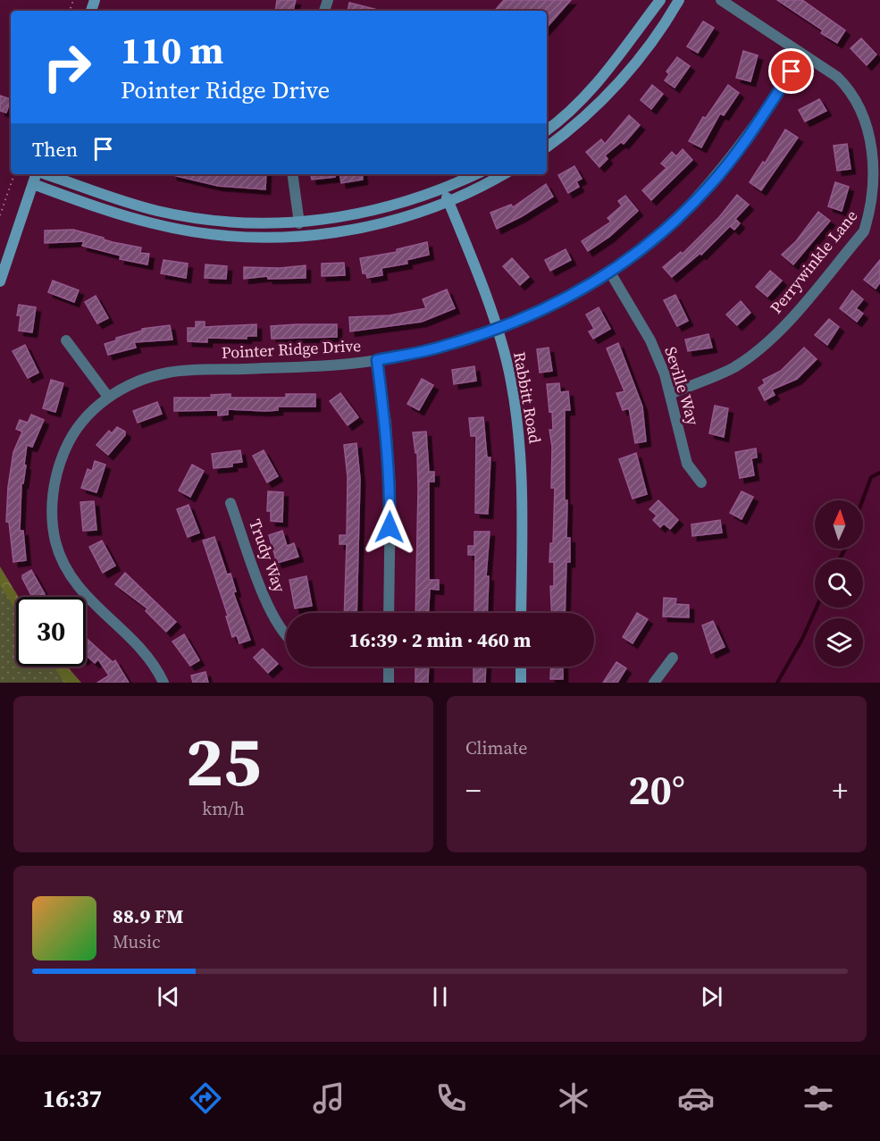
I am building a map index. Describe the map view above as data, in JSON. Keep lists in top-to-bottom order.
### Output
{
  "streets": {
    "street": [
      "Perrywinkle Lane",
      "Pointer Ridge Drive",
      "Seville Way",
      "Rabbitt Road",
      "Trudy Way"
    ]
  },
  "crossings": [
    ["Perrywinkle Lane", "Pointer Ridge Drive"],
    ["Perrywinkle Lane", "Seville Way"],
    ["Pointer Ridge Drive", "Seville Way"],
    ["Pointer Ridge Drive", "Rabbitt Road"]
  ],
  "north": "top",
  "page": {
    "turn": ["110 m", "Pointer Ridge Drive"],
    "then": "Then",
    "limit": "30",
    "trip": "16:39 · 2 min · 460 m",
    "tile": [
      ["25", "km/h"],
      "Climate"
    ],
    "heat": ["−", "20°", "+"],
    "song": ["88.9 FM", "Music"],
    "tabs": "16:37"
  }
}
